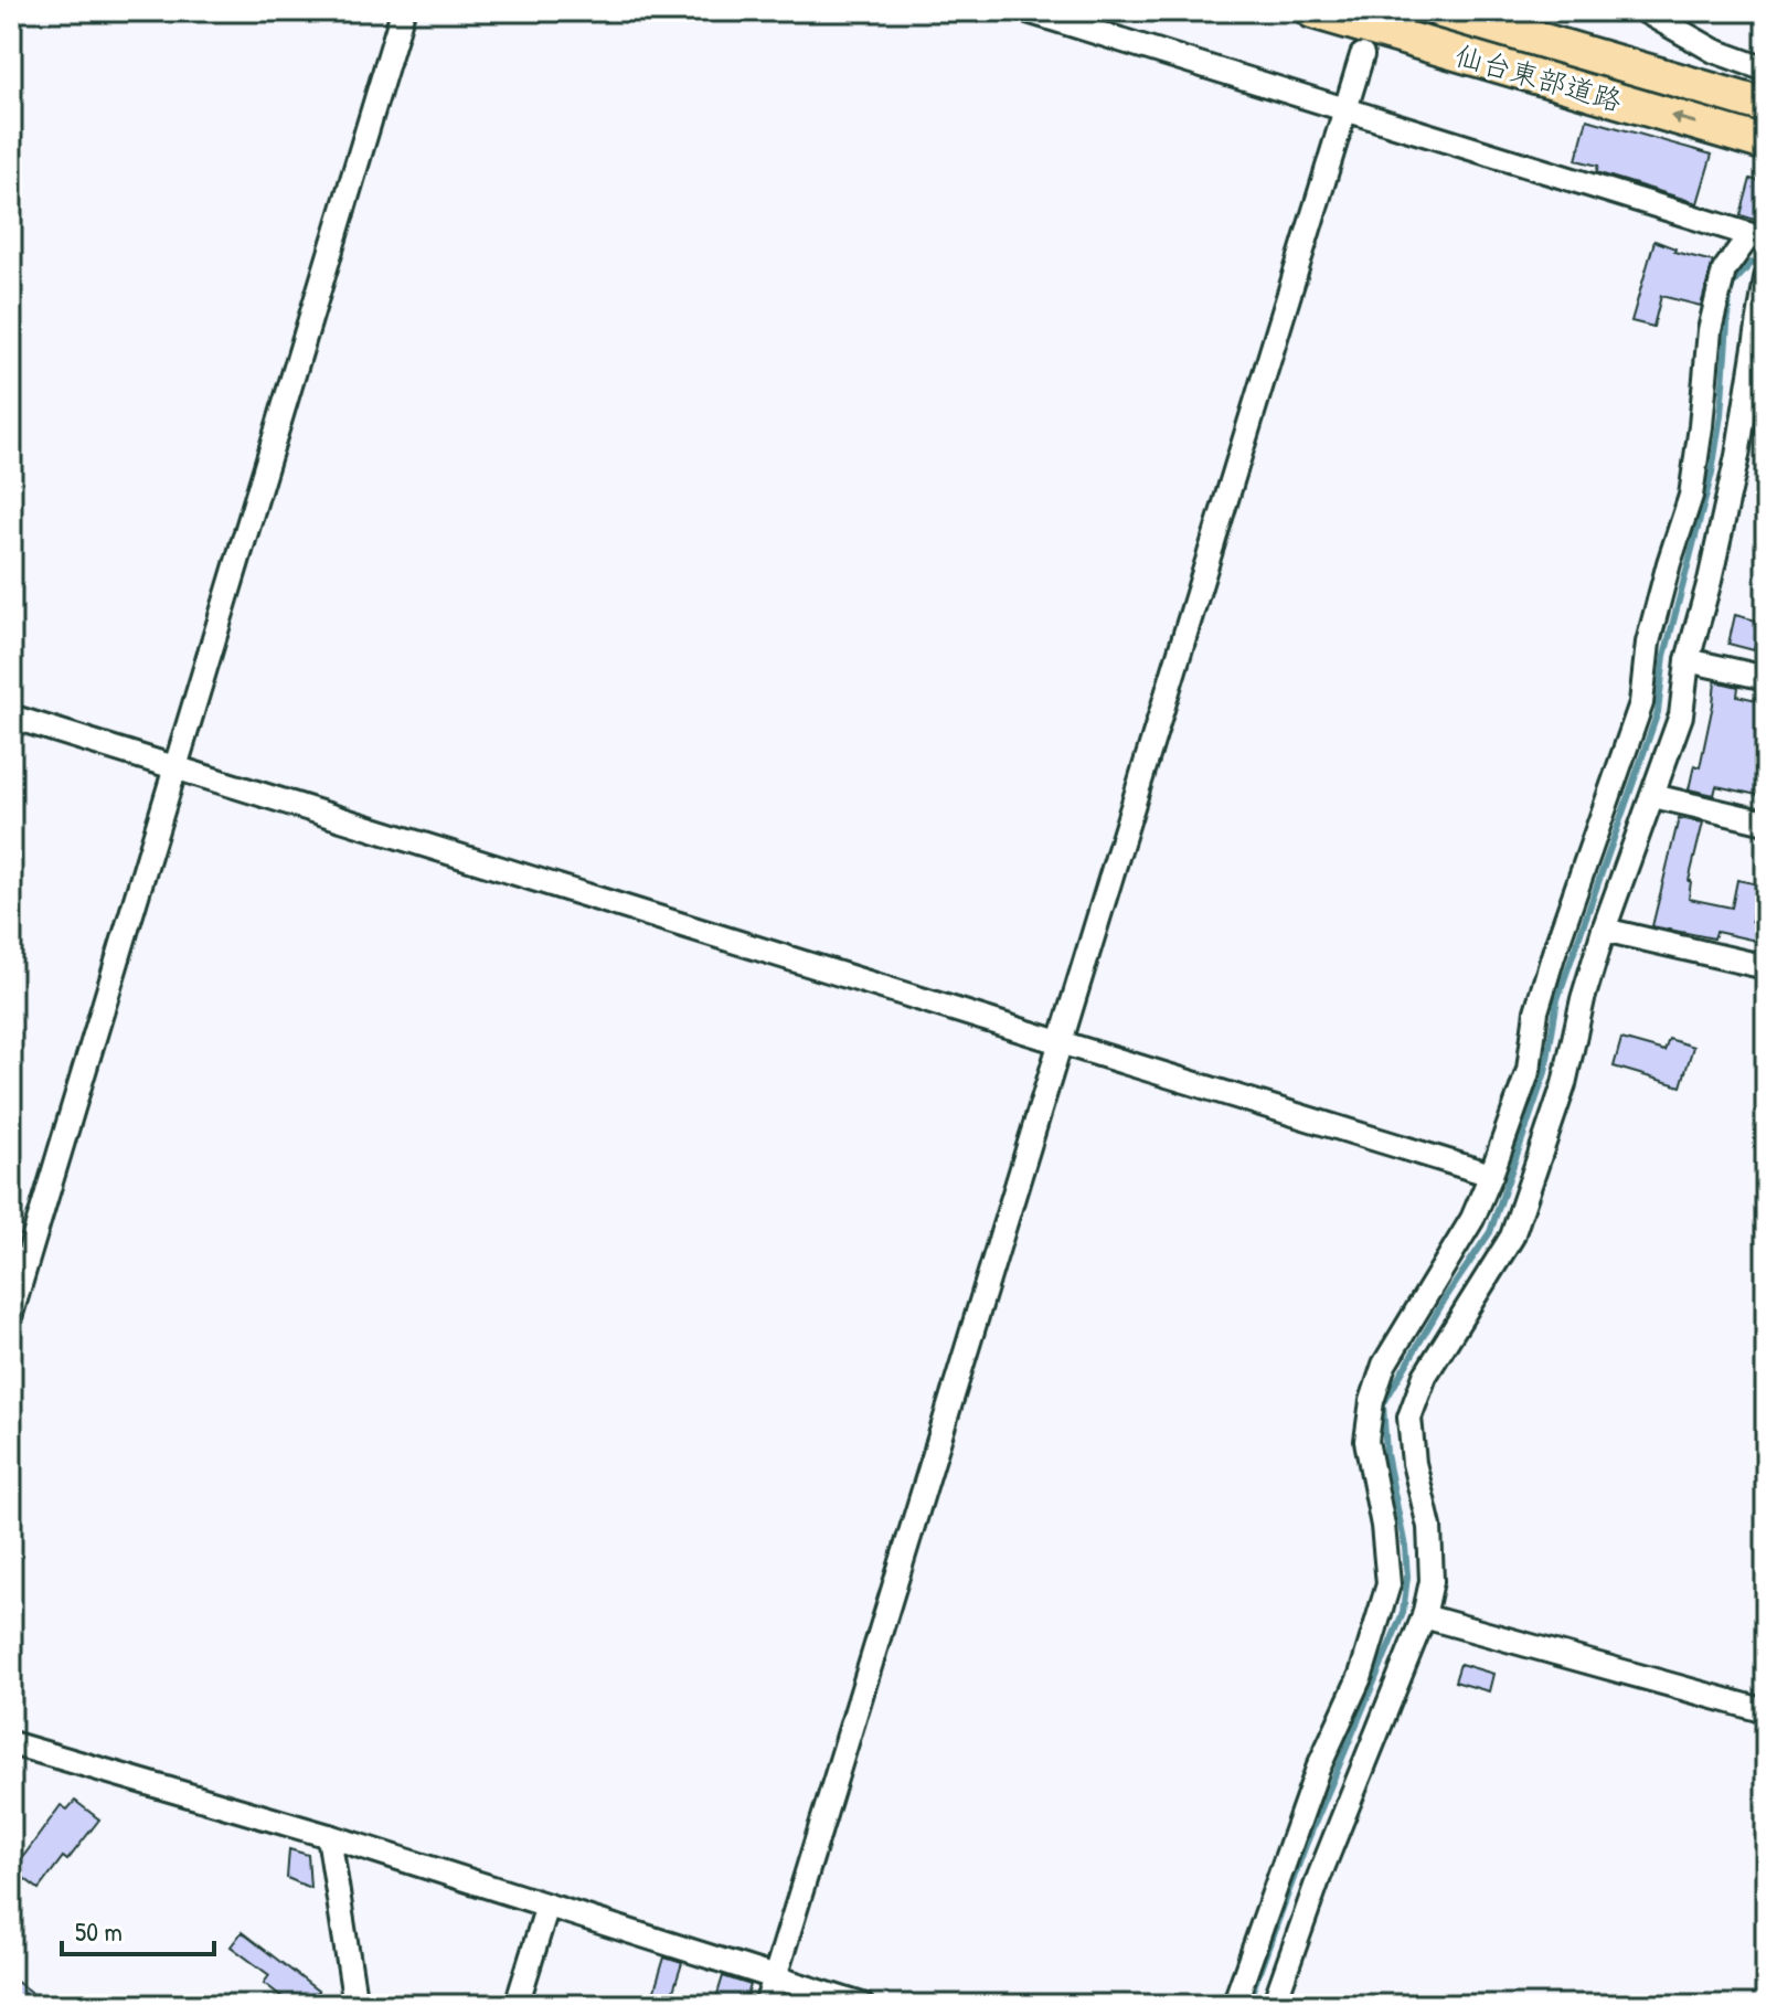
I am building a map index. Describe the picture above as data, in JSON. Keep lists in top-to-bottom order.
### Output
{
  "streets": {
    "highway": ["仙台東部道路"]
  },
  "scale_bar": "50 m"
}
